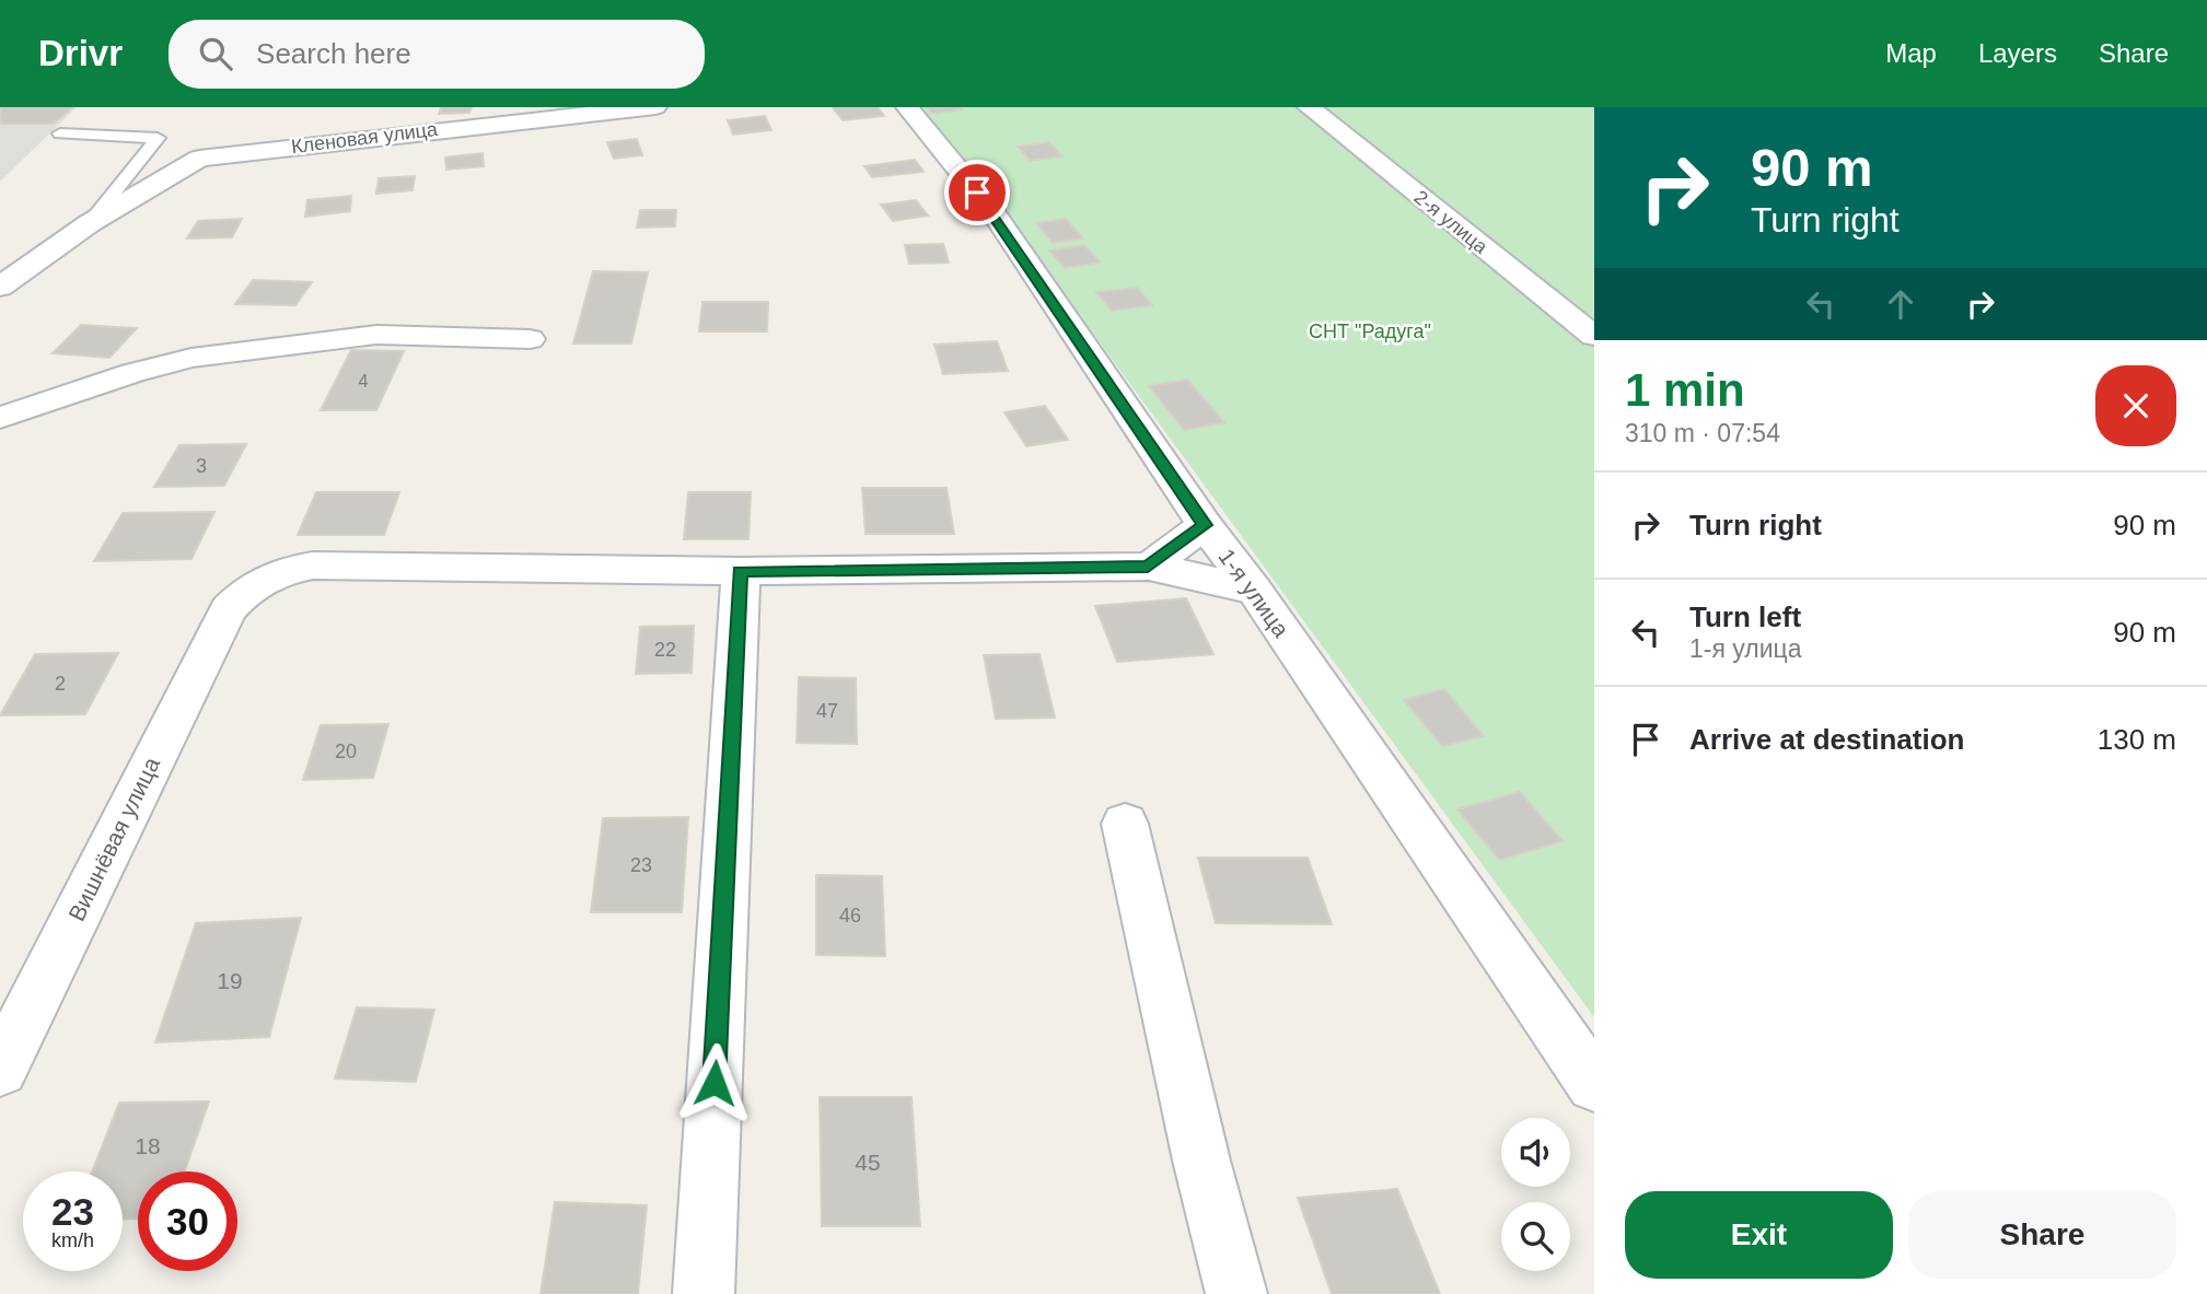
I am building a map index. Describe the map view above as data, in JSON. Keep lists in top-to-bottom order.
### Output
{
  "streets": {
    "street": [
      "Кленовая улица",
      "2-я улица",
      "1-я улица",
      "Вишнёвая улица"
    ]
  },
  "parks": ["СНТ \"Радуга\""],
  "house_numbers": [
    "4",
    "3",
    "22",
    "2",
    "47",
    "20",
    "23",
    "46",
    "19",
    "18",
    "45"
  ],
  "page": {
    "header": "Drivr",
    "search": "Search here",
    "nav": ["Map", "Layers", "Share"],
    "turn": ["90 m", "Turn right"],
    "heading": ["1 min", "310 m · 07:54"],
    "list": [
      {
        "name": "Turn right",
        "value": "90 m"
      },
      {
        "name": "Turn left",
        "note": "1-я улица",
        "value": "90 m"
      },
      {
        "name": "Arrive at destination",
        "value": "130 m"
      }
    ],
    "speed": "23 km/h",
    "limit": "30",
    "buttons": ["Exit", "Share"]
  }
}
